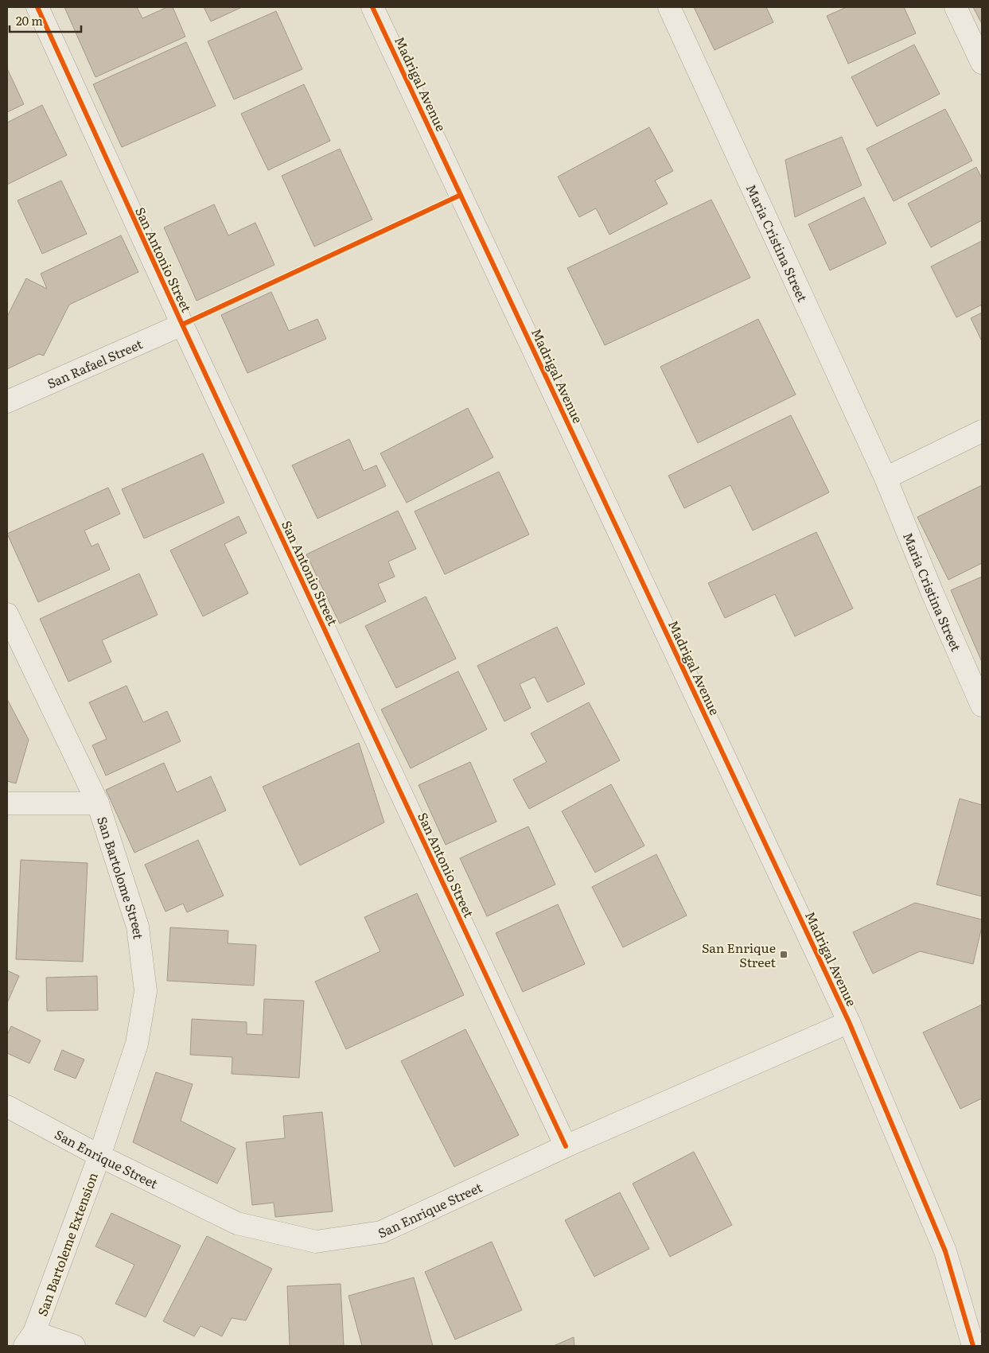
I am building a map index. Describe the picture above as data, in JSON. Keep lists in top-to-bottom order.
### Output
{
  "streets": {
    "street": [
      "Madrigal Avenue",
      "Maria Cristina Street",
      "San Antonio Street",
      "San Rafael Street",
      "San Bartolome Street",
      "San Enrique Street",
      "San Bartoleme Extension"
    ]
  },
  "crossings": [
    ["Madrigal Avenue", "San Enrique Street"],
    ["San Antonio Street", "San Rafael Street"],
    ["San Antonio Street", "San Enrique Street"],
    ["San Bartolome Street", "San Enrique Street"],
    ["San Bartolome Street", "San Bartoleme Extension"],
    ["San Enrique Street", "San Bartoleme Extension"]
  ],
  "places": {
    "transit": ["San Enrique Street"]
  },
  "scale_bar": "20 m"
}
